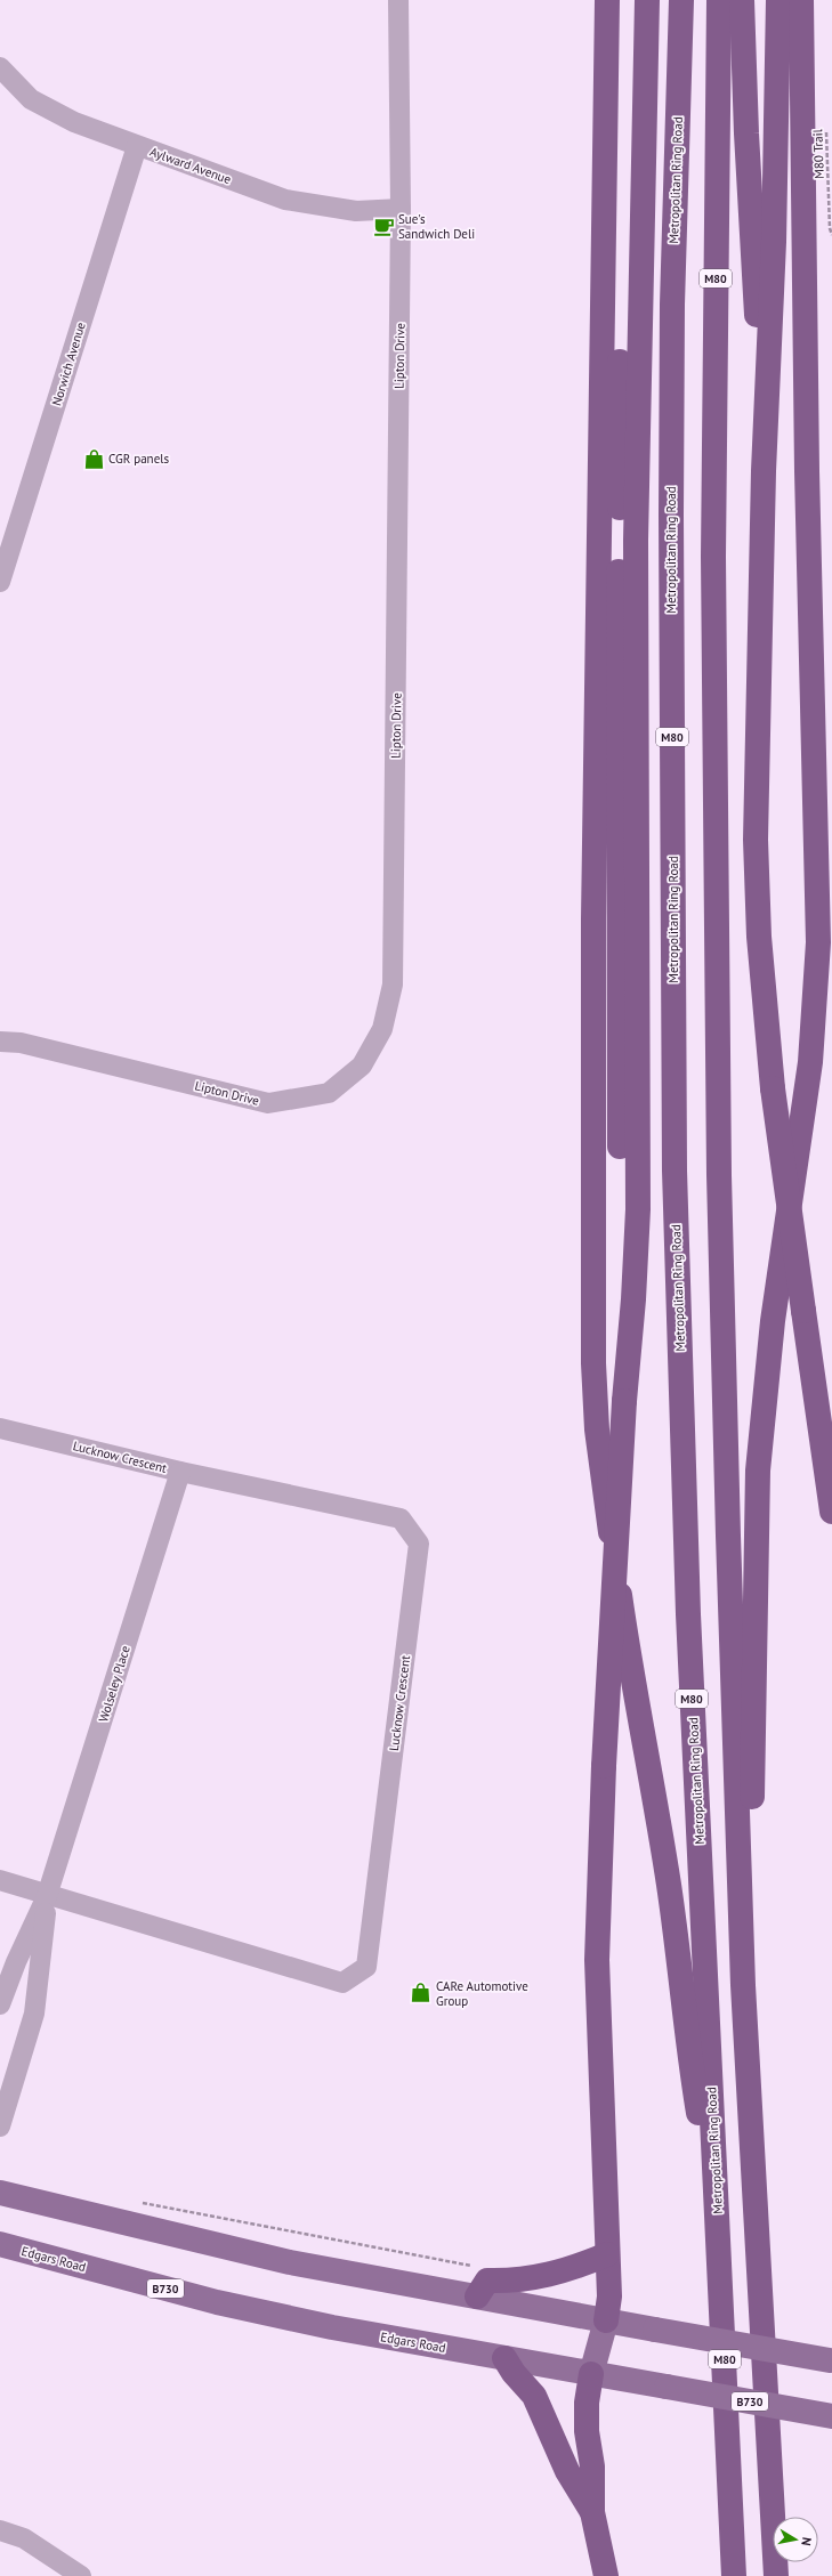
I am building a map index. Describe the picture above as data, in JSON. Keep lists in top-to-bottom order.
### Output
{
  "streets": {
    "highway": ["Metropolitan Ring Road", "M80"],
    "main road": ["Edgars Road", "B730"],
    "street": [
      "Aylward Avenue",
      "Lipton Drive",
      "Norwich Avenue",
      "Lucknow Crescent",
      "Wolseley Place"
    ],
    "path": ["M80 Trail"]
  },
  "crossings": [
    ["Aylward Avenue", "Lipton Drive"],
    ["Aylward Avenue", "Norwich Avenue"],
    ["Lucknow Crescent", "Wolseley Place"]
  ],
  "places": {
    "cafe": ["Sue's Sandwich Deli"],
    "shop": ["CGR panels", "CARe Automotive Group"]
  },
  "north": "right"
}
